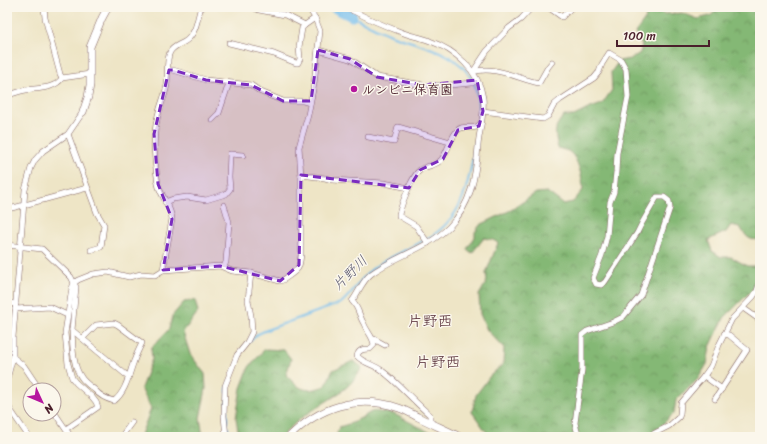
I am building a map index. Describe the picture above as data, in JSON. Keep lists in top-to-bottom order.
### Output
{
  "districts": ["片野西", "片野西"],
  "water": ["片野川"],
  "places": ["ルンビニ保育園"],
  "scale_bar": "100 m",
  "north": "bottom right"
}
